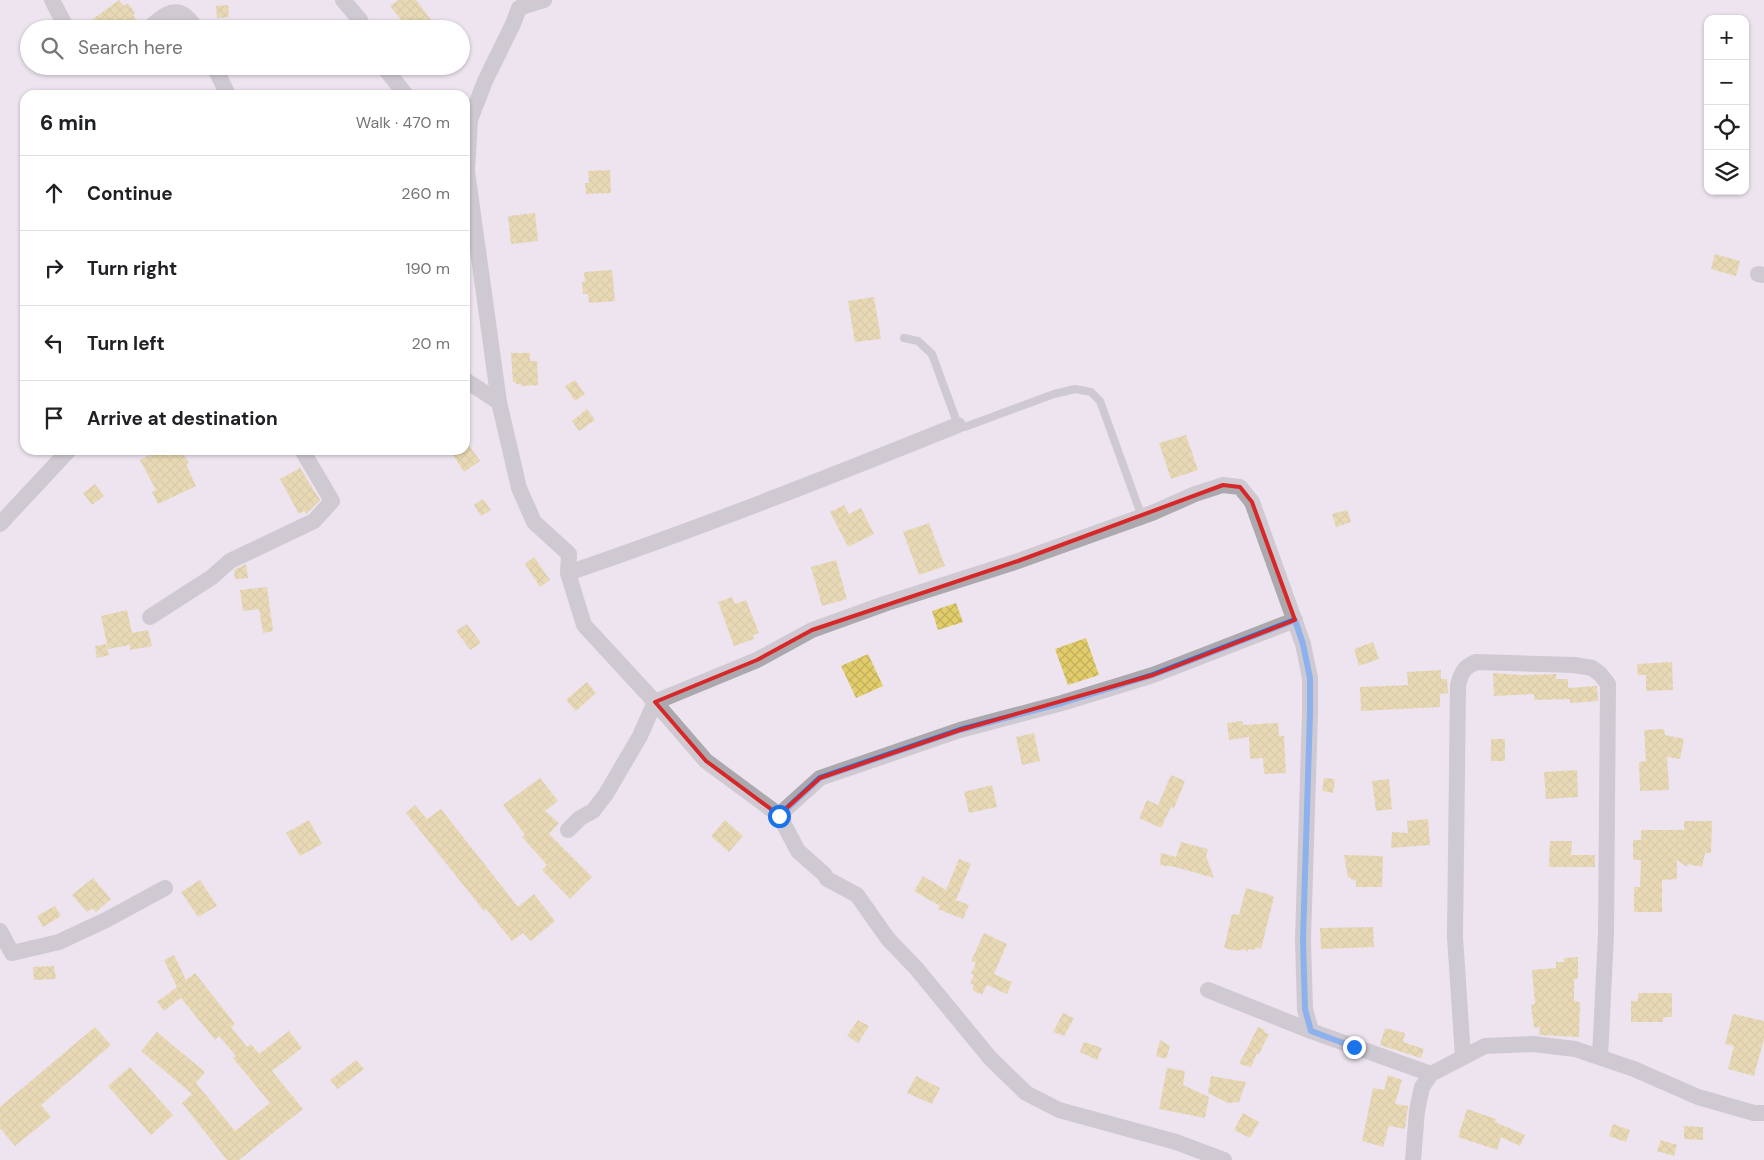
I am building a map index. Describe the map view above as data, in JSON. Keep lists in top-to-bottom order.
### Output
{
  "page": {
    "map_buttons": ["+", "−"],
    "search": "Search here",
    "heading": ["6 min", "Walk · 470 m"],
    "list": [
      ["Continue", "260 m"],
      ["Turn right", "190 m"],
      ["Turn left", "20 m"],
      "Arrive at destination"
    ]
  }
}
